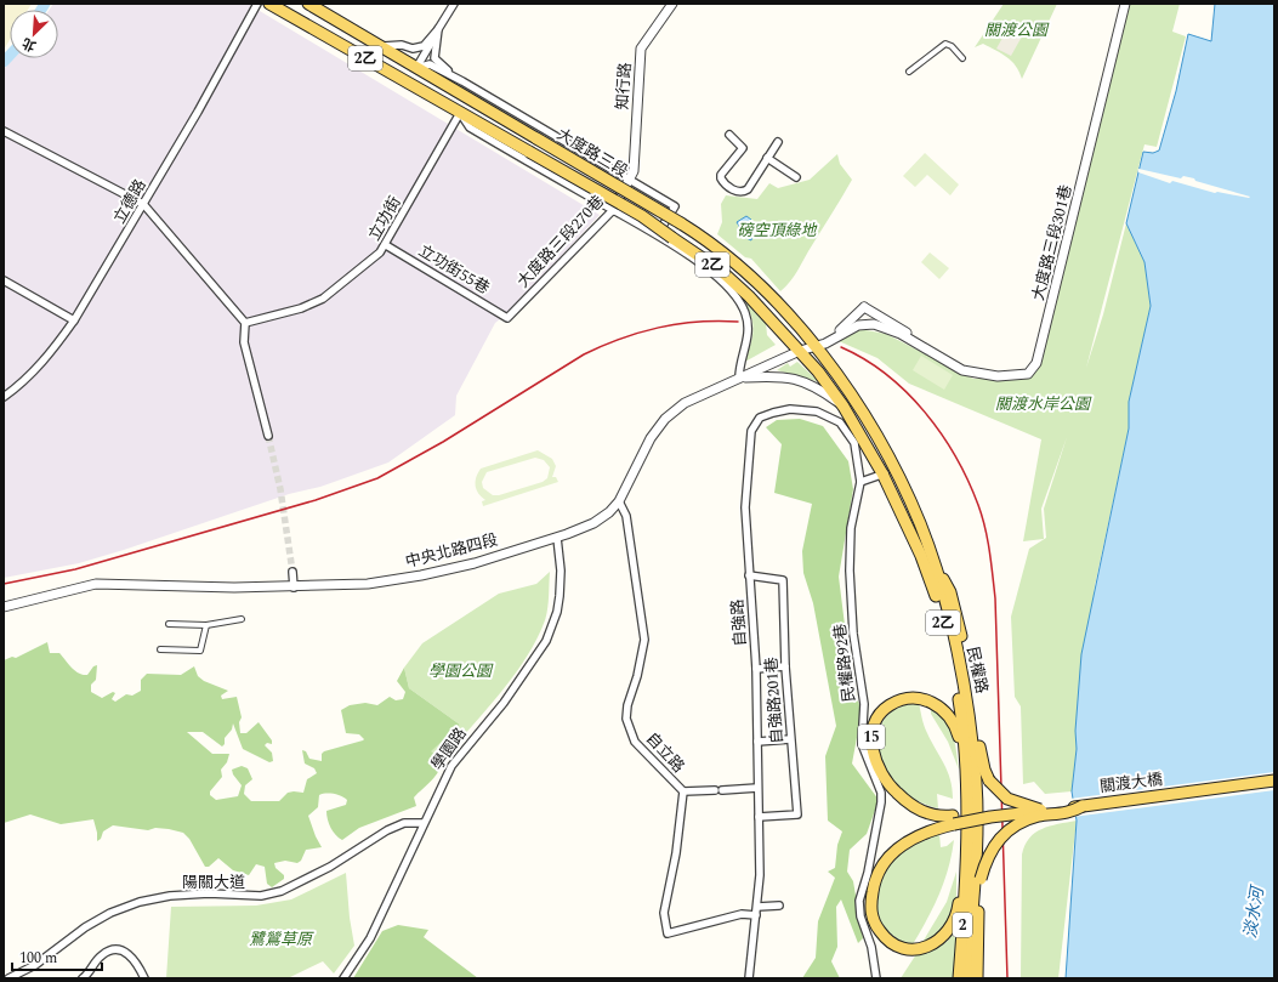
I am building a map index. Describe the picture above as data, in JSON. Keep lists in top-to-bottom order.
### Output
{
  "streets": {
    "main road": [
      "2乙",
      "大度路三段",
      "民權路",
      "15",
      "關渡大橋",
      "2"
    ],
    "street": [
      "知行路",
      "立德路",
      "立功街",
      "大度路三段270巷",
      "大度路三段301巷",
      "立功街55巷",
      "中央北路四段",
      "自強路",
      "民權路92巷",
      "自強路201巷",
      "學園路",
      "自立路",
      "陽關大道"
    ]
  },
  "crossings": [
    ["知行路", "大度路三段"],
    ["知行路", "大度路三段270巷"],
    ["大度路三段", "立功街"],
    ["大度路三段", "大度路三段270巷"],
    ["大度路三段", "中央北路四段"],
    ["大度路三段", "民權路"],
    ["立功街", "立功街55巷"],
    ["大度路三段270巷", "立功街55巷"],
    ["中央北路四段", "學園路"],
    ["中央北路四段", "自立路"],
    ["自強路", "民權路92巷"],
    ["自強路", "自強路201巷"],
    ["自強路", "自立路"],
    ["民權路", "關渡大橋"],
    ["學園路", "陽關大道"]
  ],
  "water": ["淡水河"],
  "parks": [
    "關渡公園",
    "磅空頂綠地",
    "關渡水岸公園",
    "學園公園",
    "鷺鷥草原"
  ],
  "scale_bar": "100 m",
  "north": "bottom left"
}
